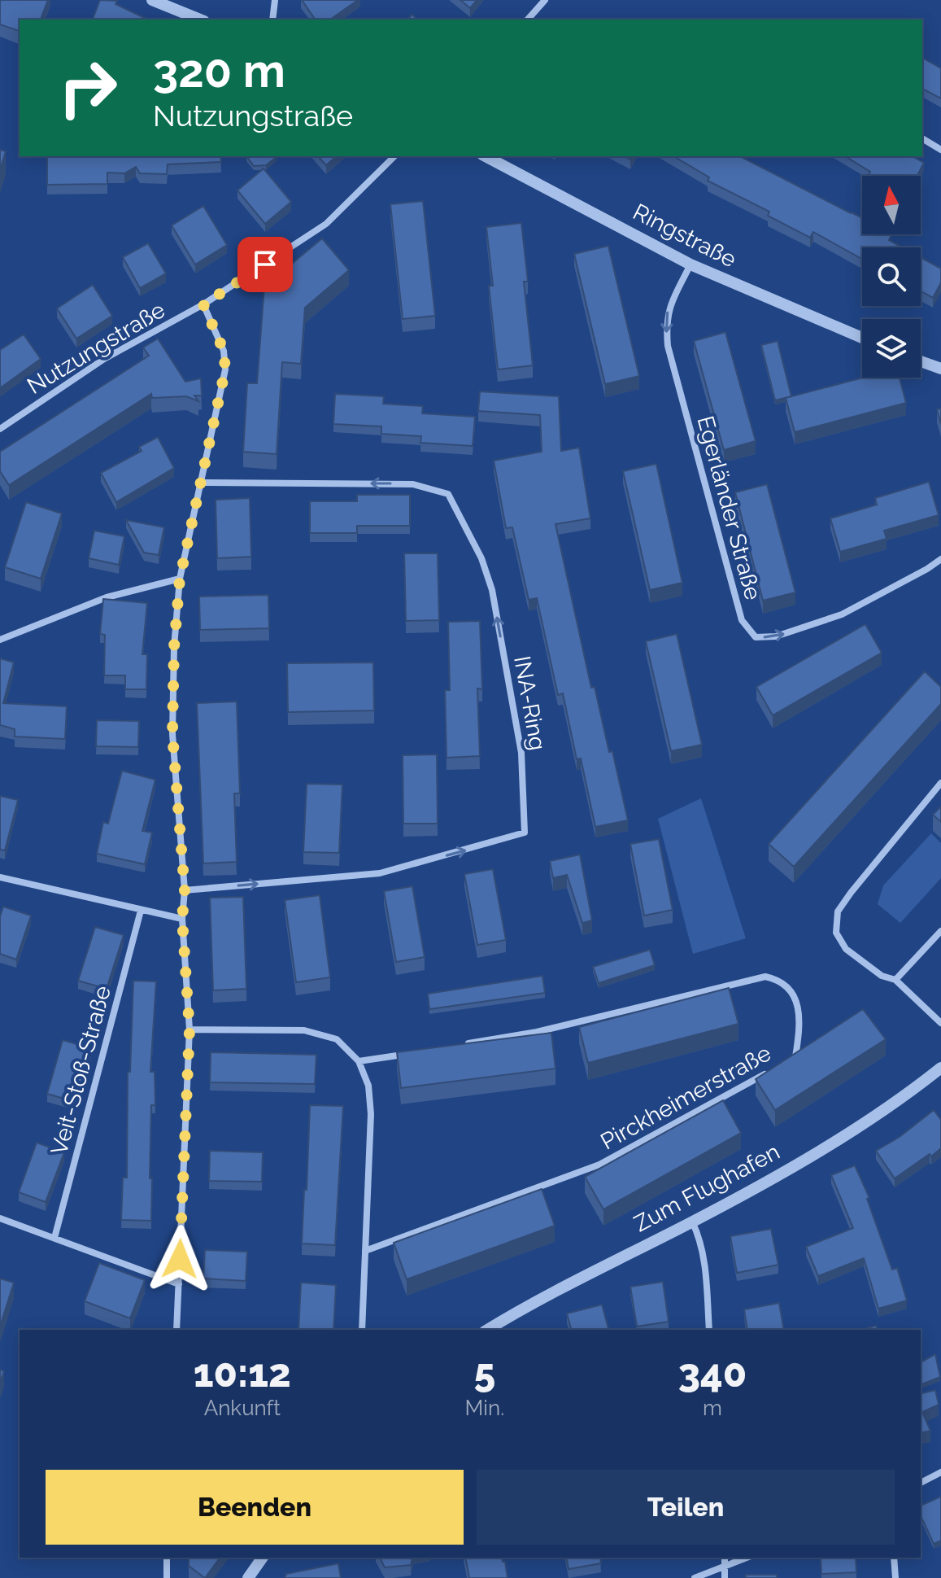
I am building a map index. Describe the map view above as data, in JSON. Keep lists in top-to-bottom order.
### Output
{
  "streets": {
    "street": [
      "Ringstraße",
      "Nutzungstraße",
      "Egerländer Straße",
      "INA-Ring",
      "Veit-Stoß-Straße",
      "Pirckheimerstraße",
      "Zum Flughafen"
    ]
  },
  "crossings": [
    ["Ringstraße", "Egerländer Straße"]
  ],
  "north": "top",
  "page": {
    "turn": ["320 m", "Nutzungstraße"],
    "eta": [
      "10:12",
      "Ankunft",
      "5",
      "Min.",
      "340",
      "m"
    ],
    "buttons": ["Beenden", "Teilen"]
  }
}
